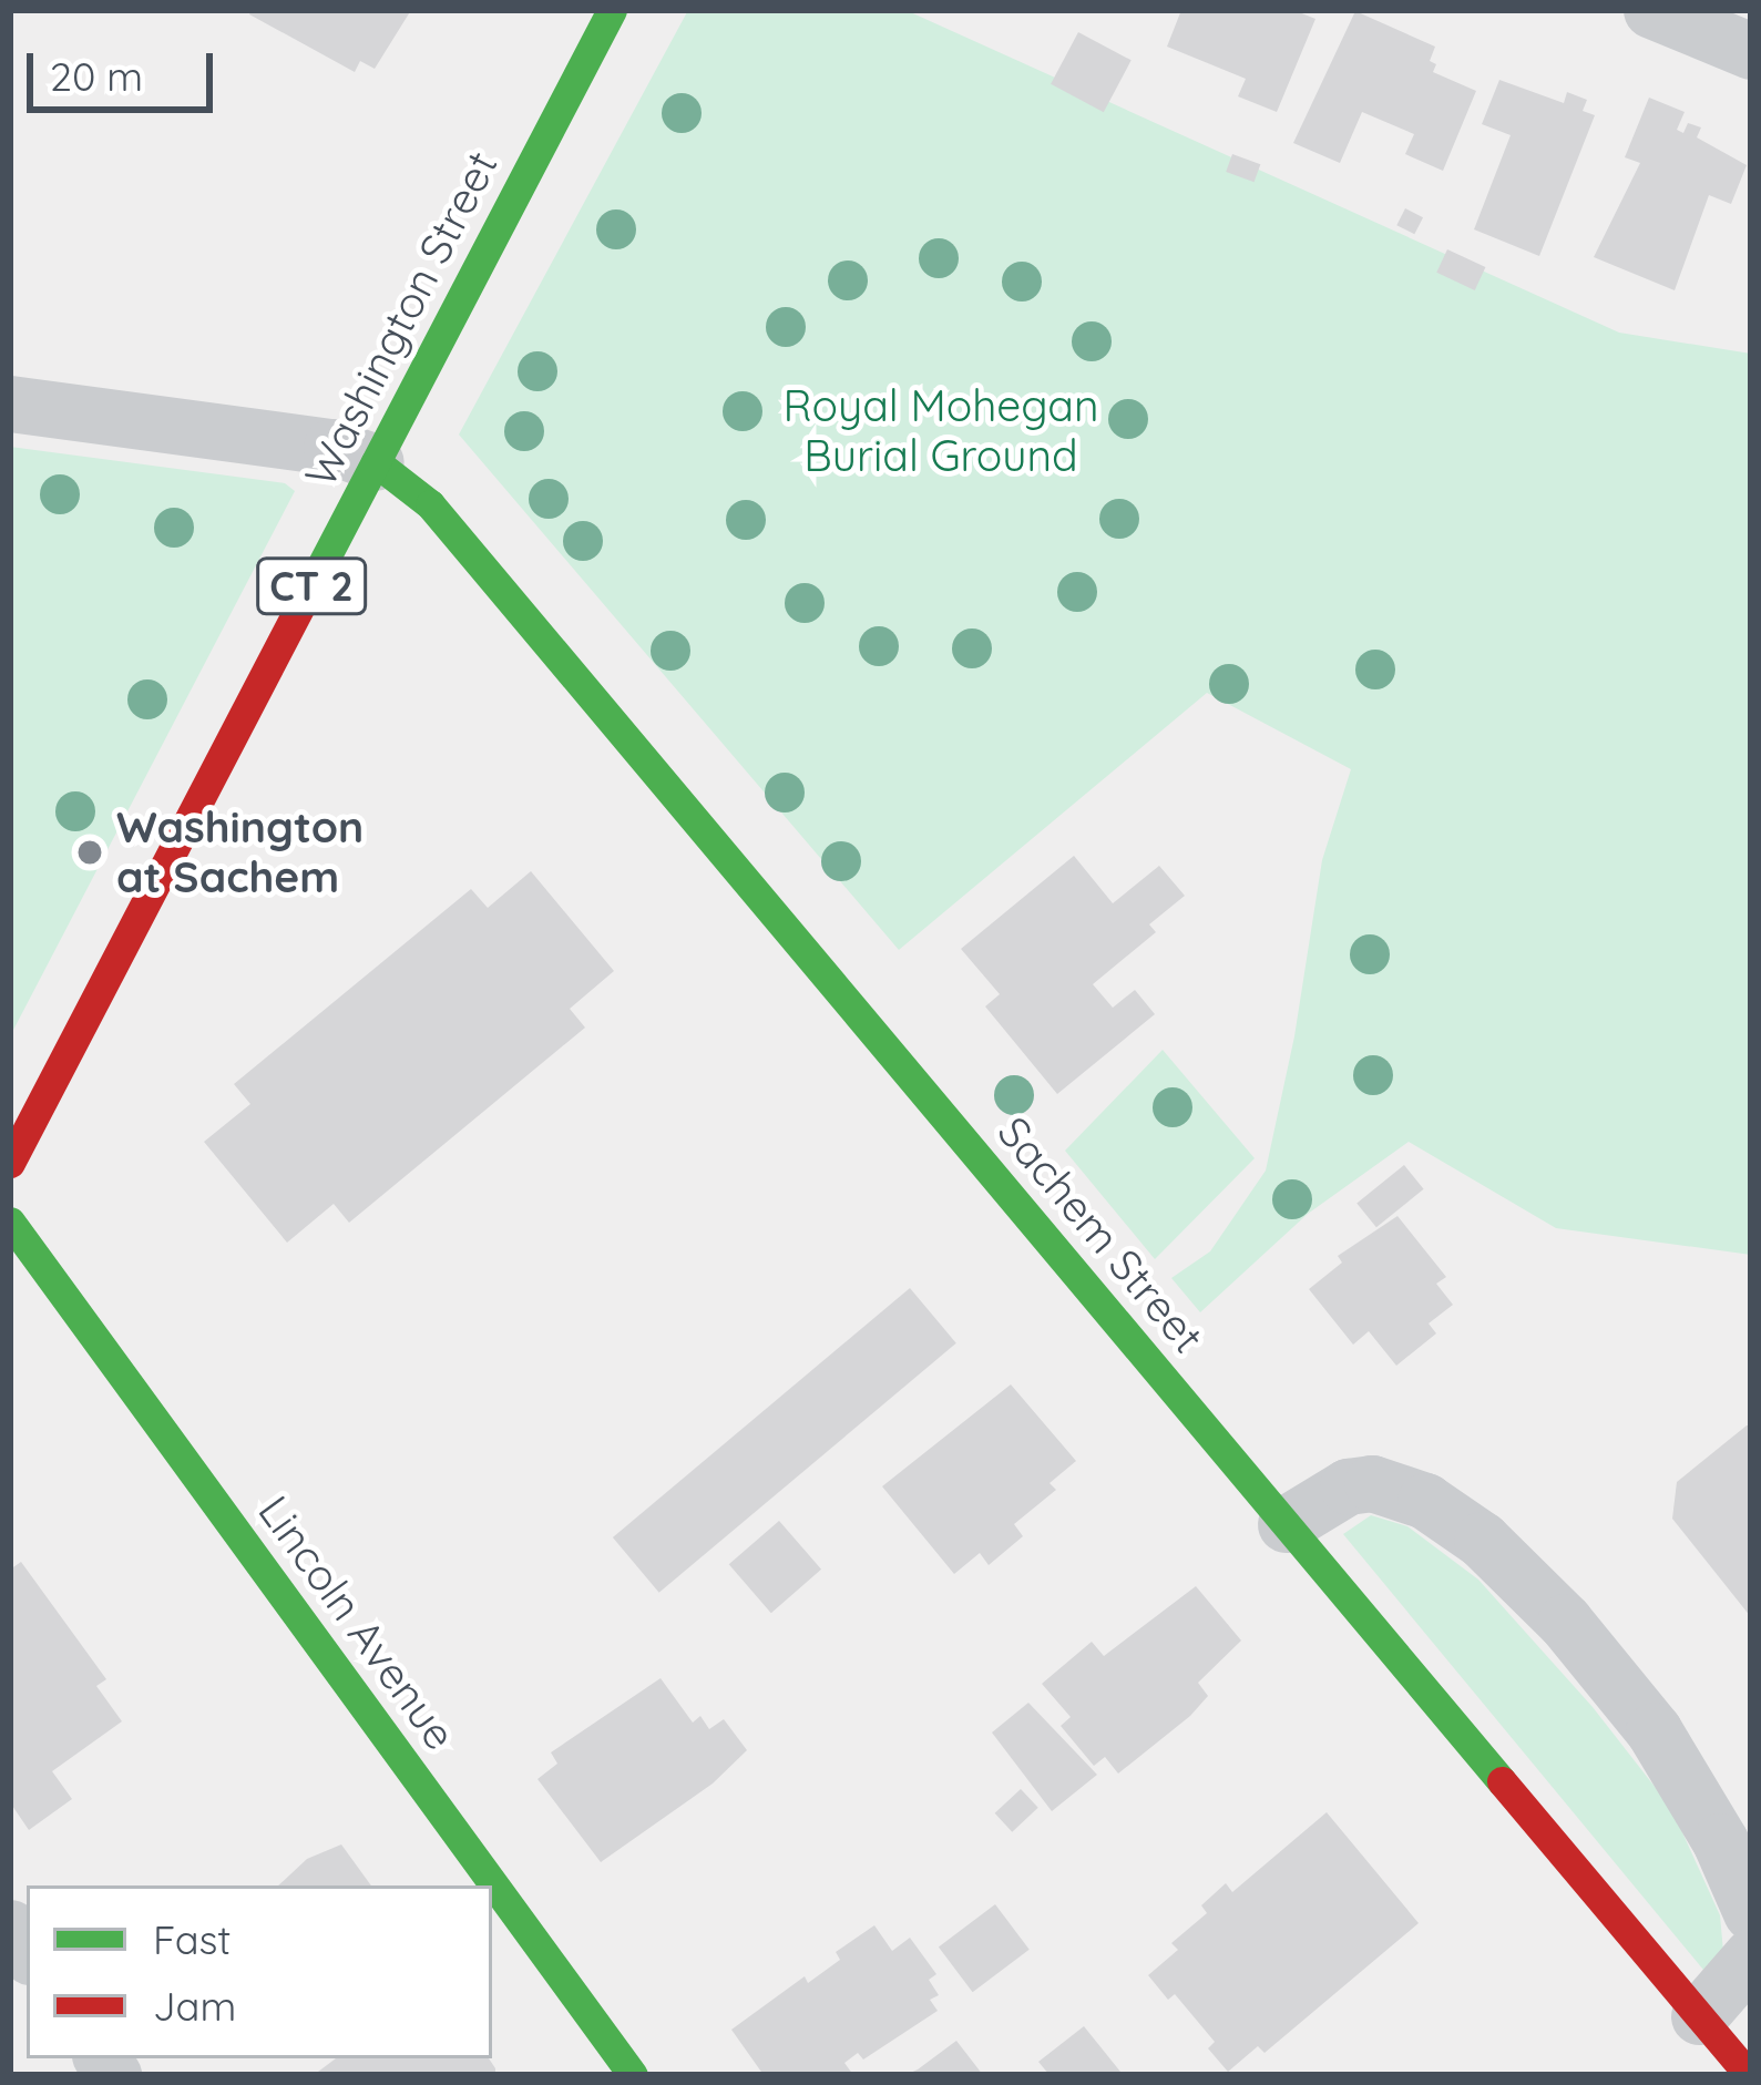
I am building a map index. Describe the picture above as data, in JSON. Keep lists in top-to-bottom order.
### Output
{
  "streets": {
    "main road": [
      "Washington Street",
      "CT 2",
      "Sachem Street",
      "Lincoln Avenue"
    ]
  },
  "crossings": [
    ["Washington Street", "Sachem Street"]
  ],
  "parks": ["Royal Mohegan Burial Ground"],
  "places": ["Washington at Sachem"],
  "legend": ["Fast", "Jam"],
  "scale_bar": "20 m"
}
